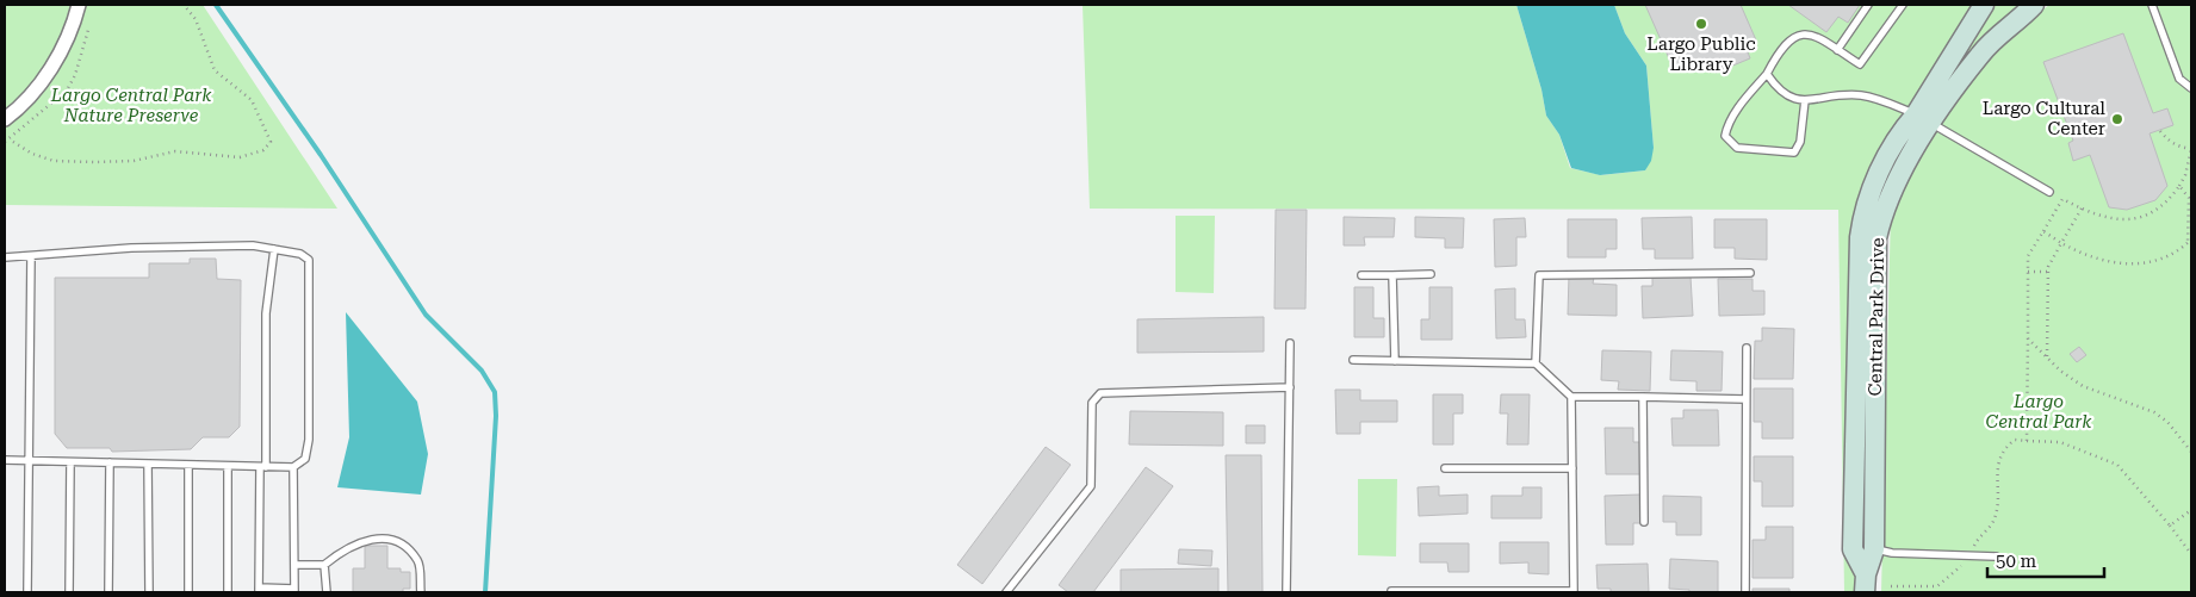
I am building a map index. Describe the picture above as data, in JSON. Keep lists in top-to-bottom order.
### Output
{
  "streets": {
    "street": ["Central Park Drive"]
  },
  "parks": ["Largo Central Park Nature Preserve", "Largo Central Park"],
  "places": ["Largo Public Library", "Largo Cultural Center"],
  "scale_bar": "50 m"
}
